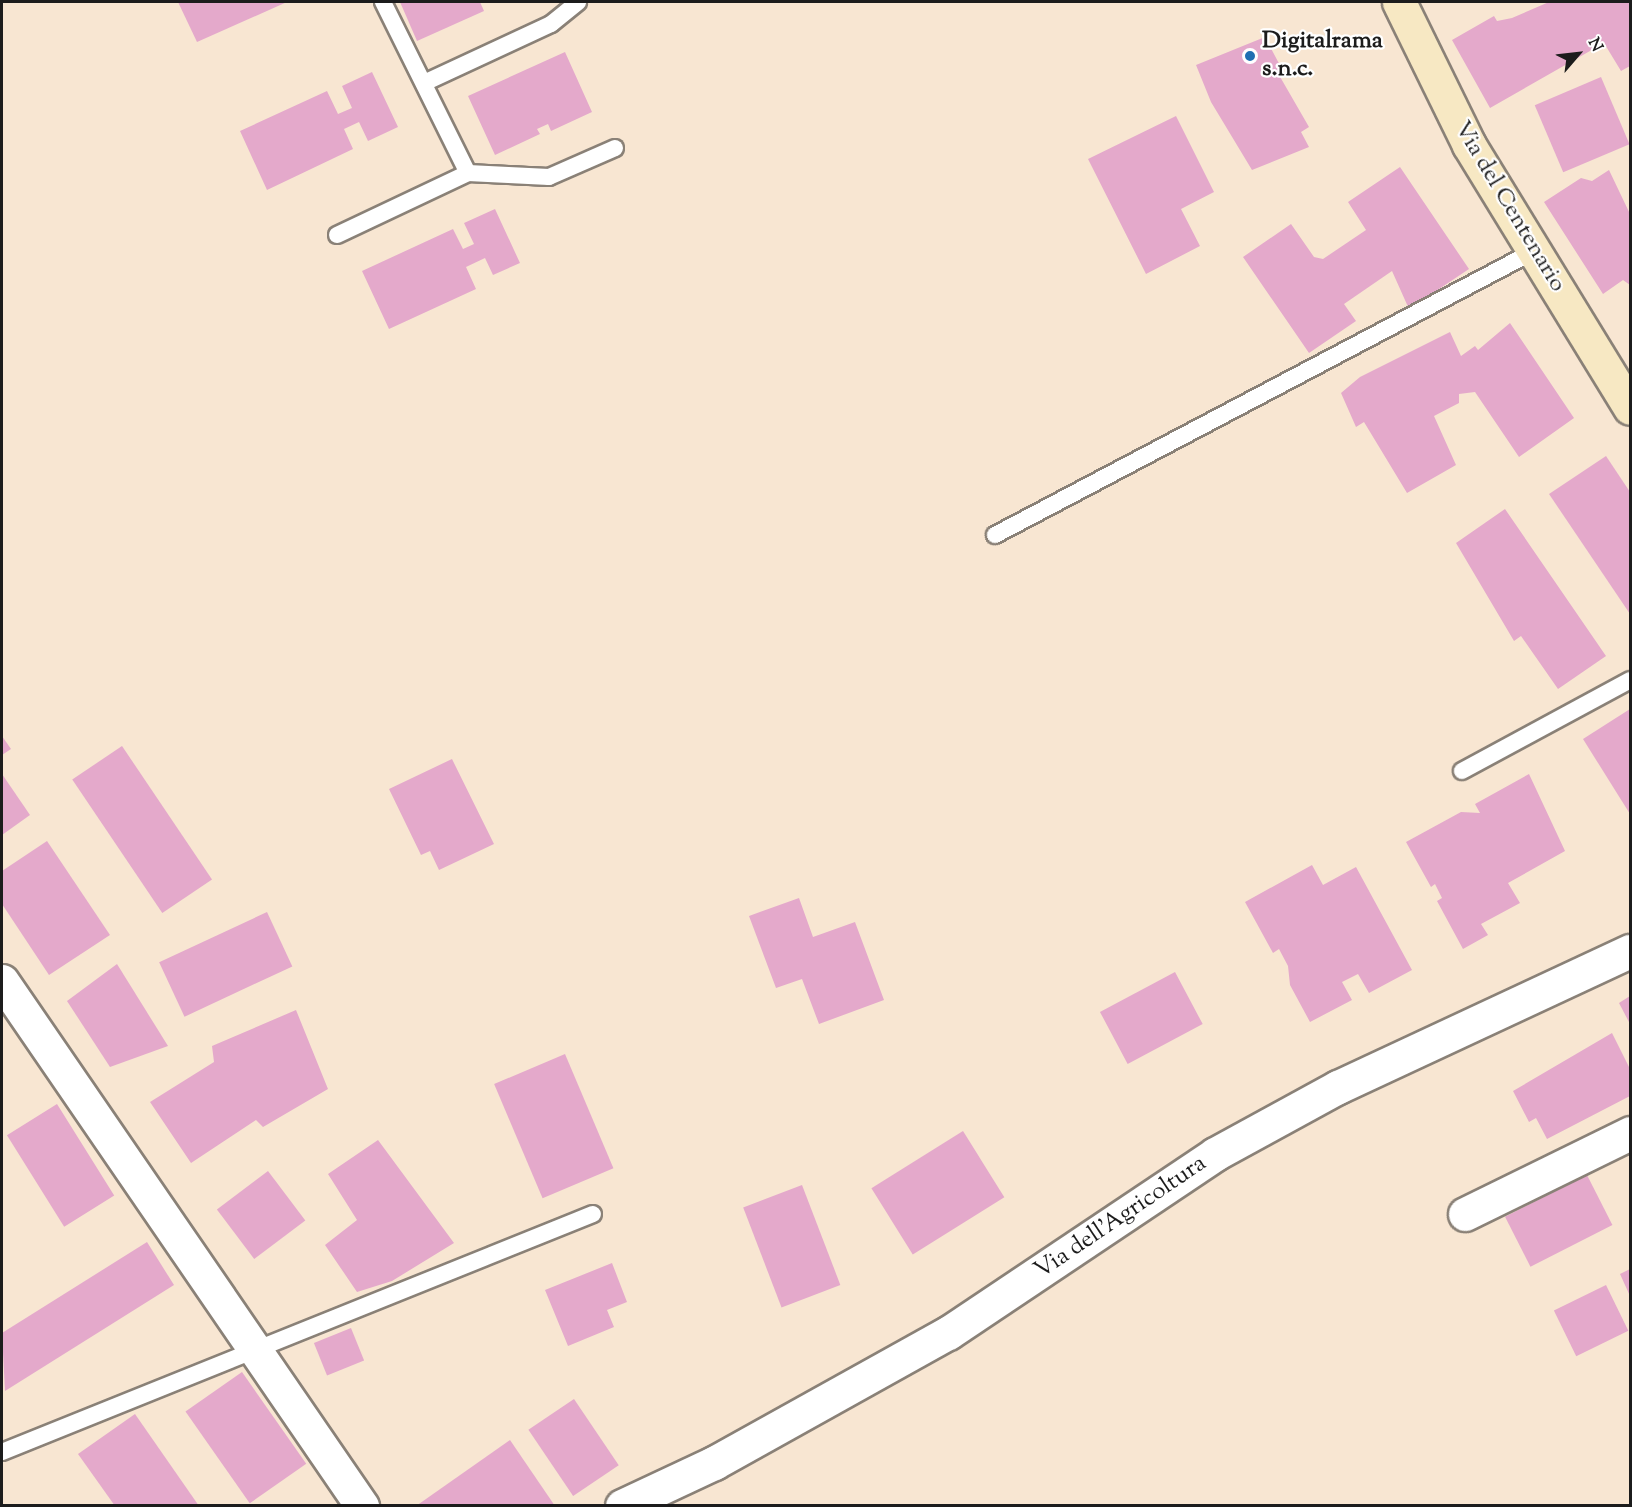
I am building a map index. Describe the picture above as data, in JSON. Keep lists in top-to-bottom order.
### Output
{
  "streets": {
    "street": ["Via del Centenario", "Via dell'Agricoltura"]
  },
  "places": ["Digitalrama s.n.c."],
  "north": "top right"
}
